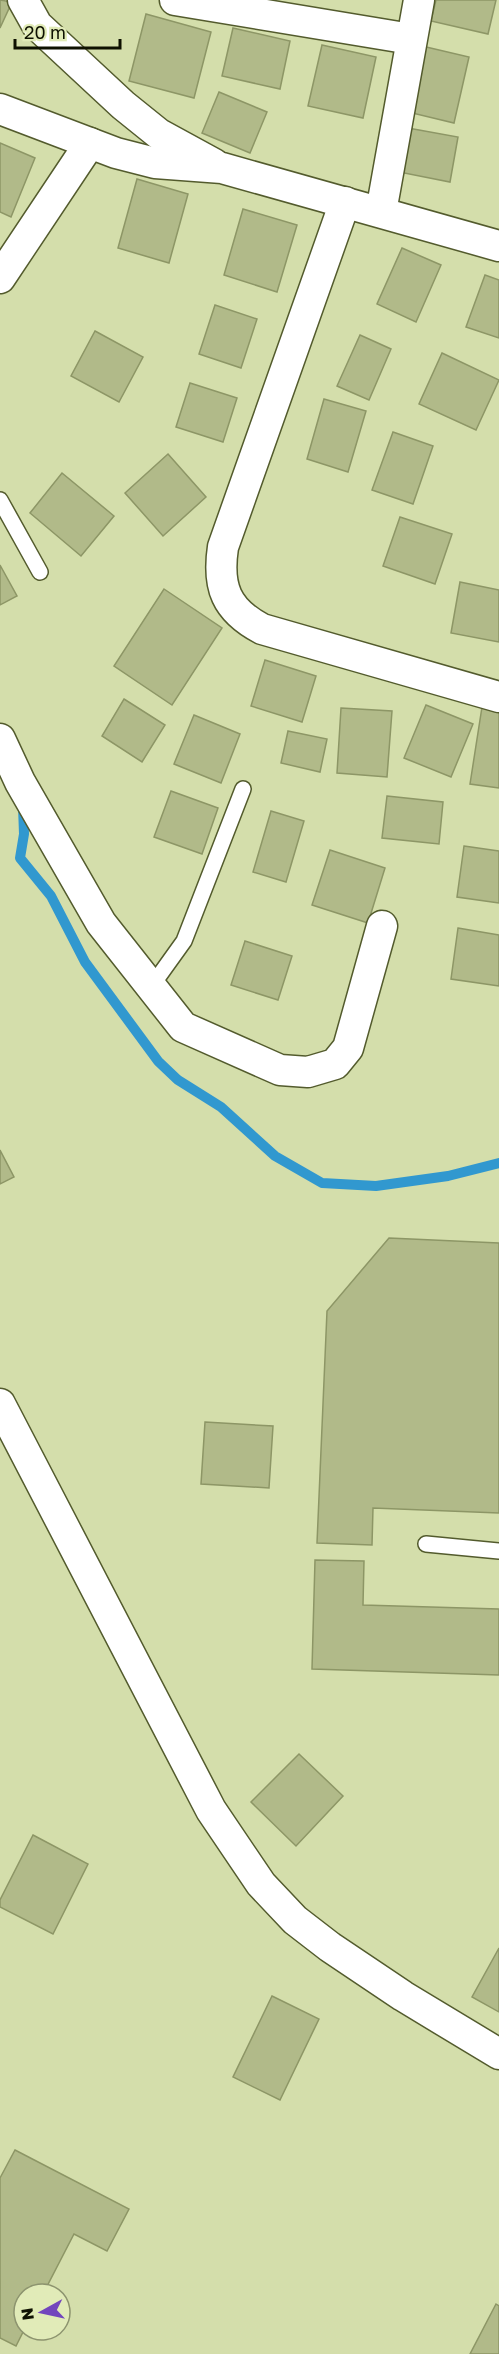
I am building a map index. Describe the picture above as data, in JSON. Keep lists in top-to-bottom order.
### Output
{
  "scale_bar": "20 m",
  "north": "left"
}
